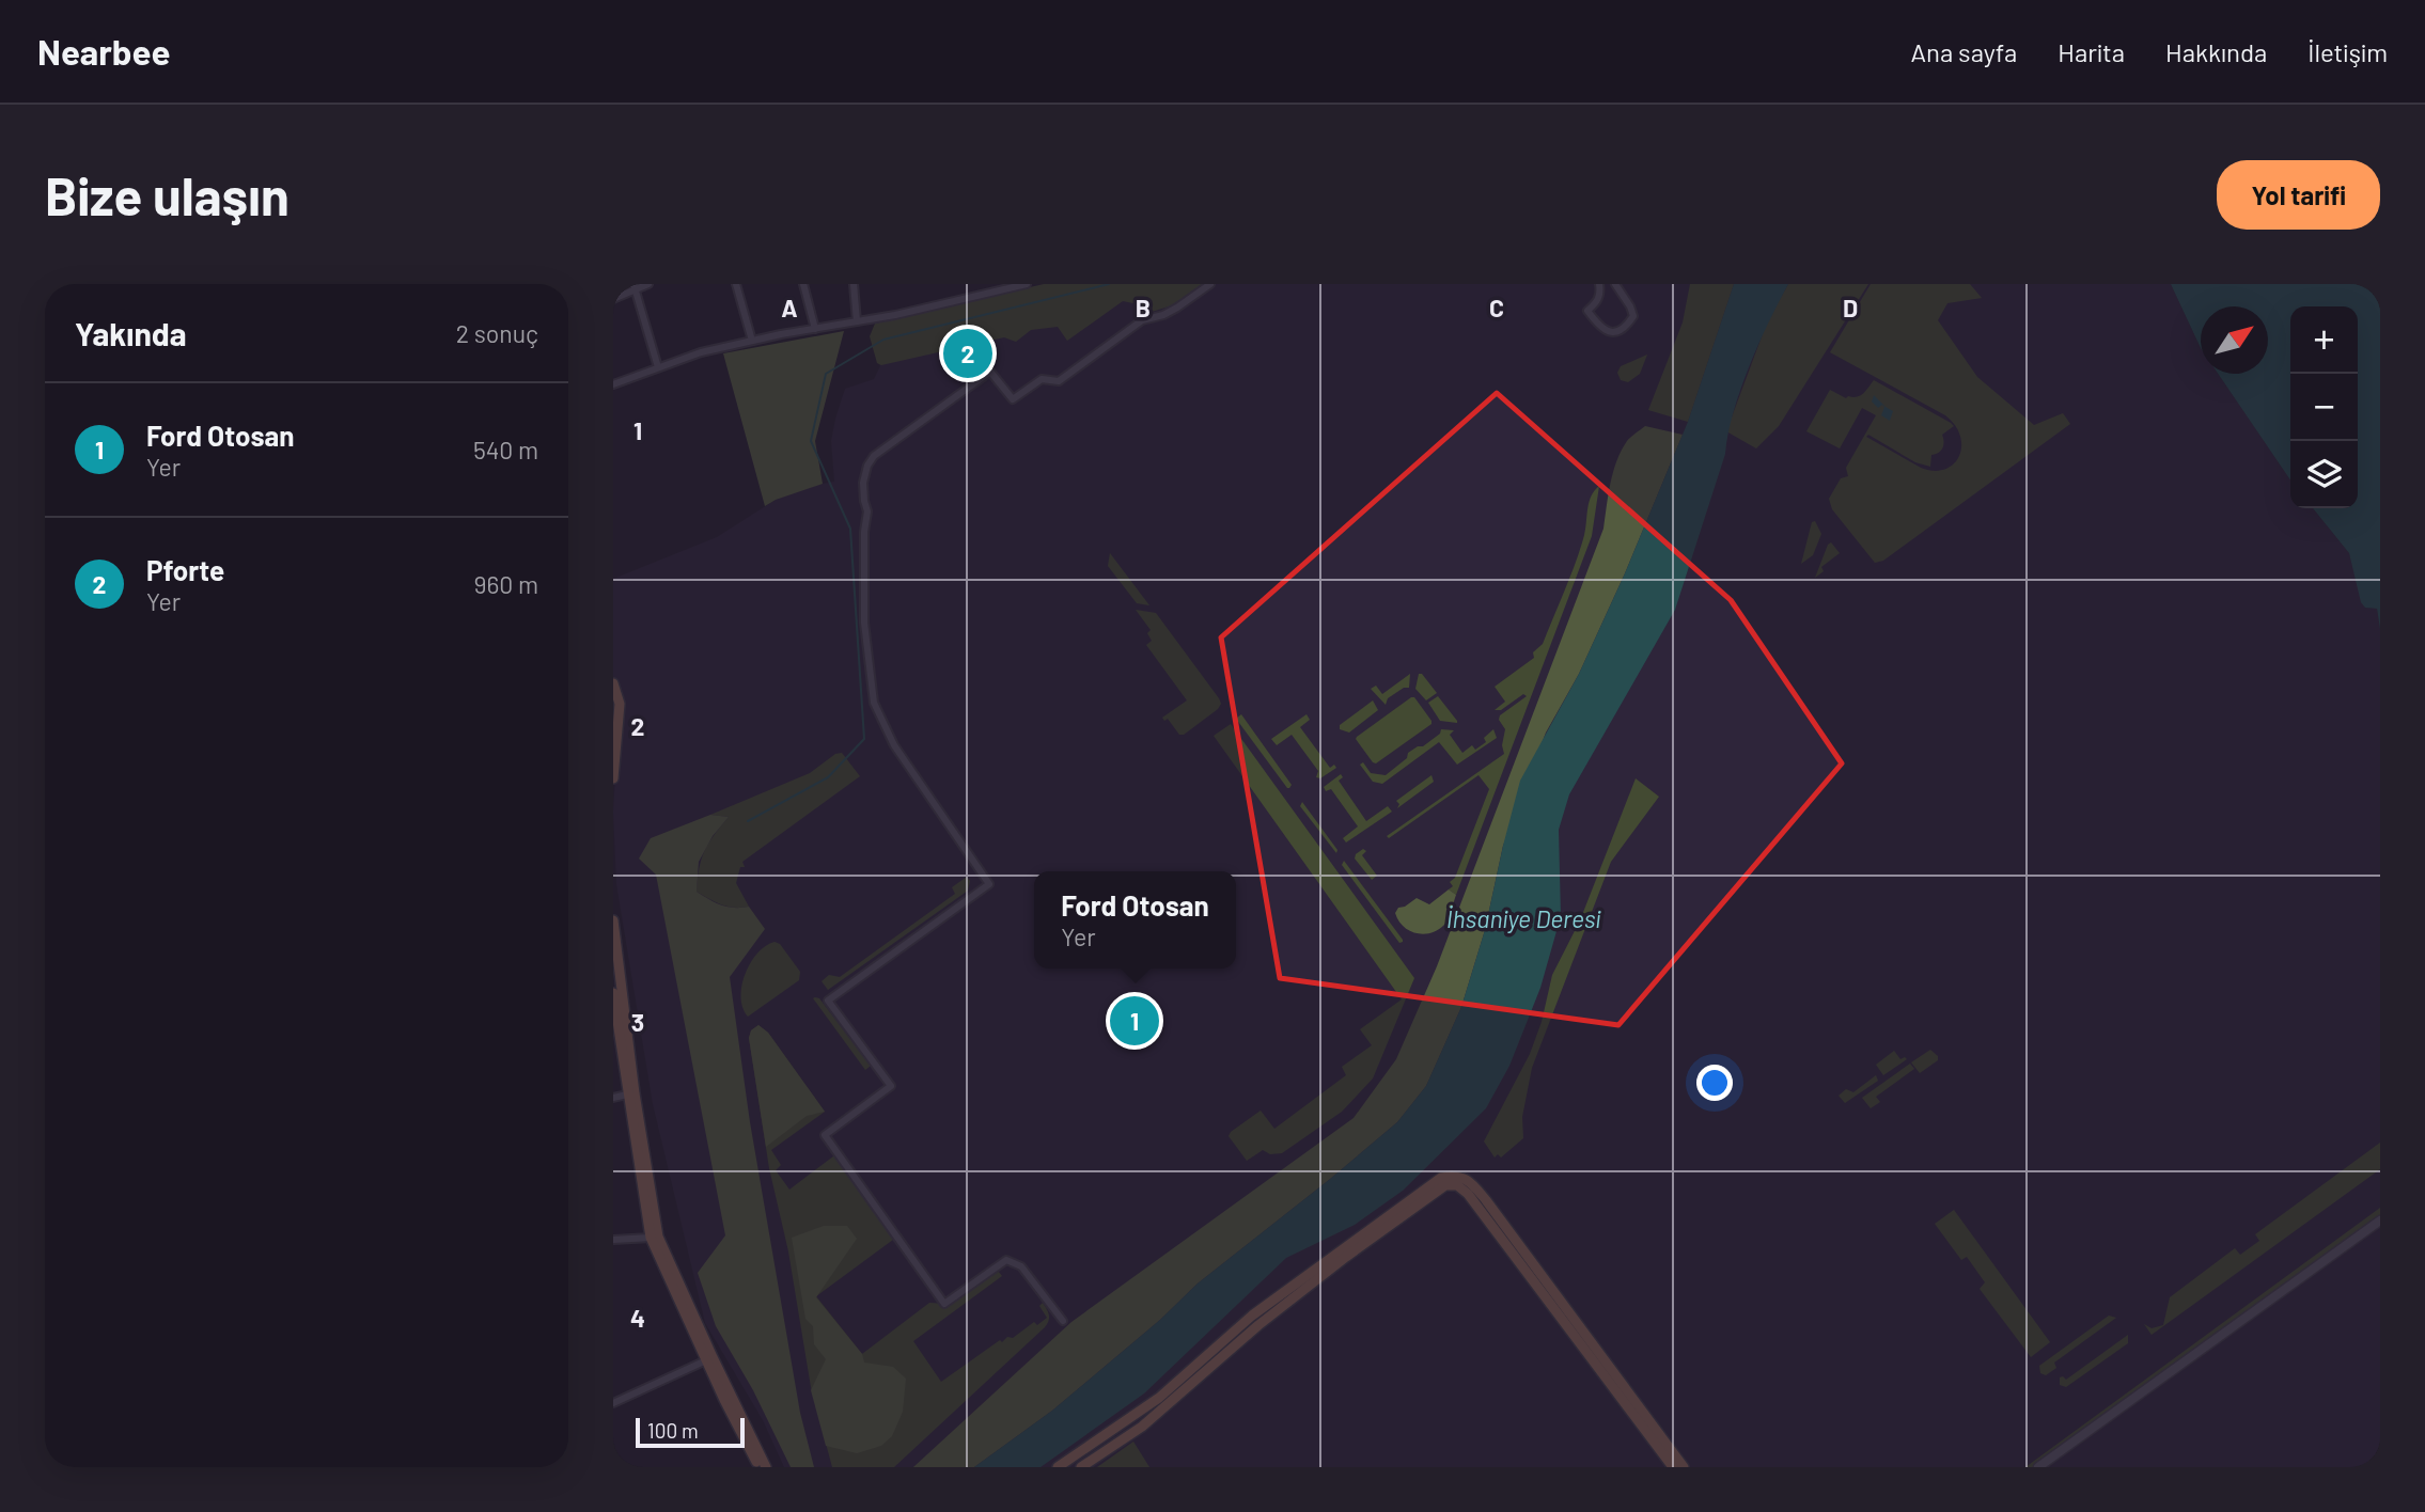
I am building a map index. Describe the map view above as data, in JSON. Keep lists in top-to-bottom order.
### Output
{
  "water": ["İhsaniye Deresi"],
  "scale_bar": "100 m",
  "north": "top right",
  "page": {
    "header": "Nearbee",
    "nav": [
      "Ana sayfa",
      "Harita",
      "Hakkında",
      "İletişim"
    ],
    "buttons": "Yol tarifi",
    "title": "Bize ulaşın",
    "heading": ["Yakında", "2 sonuç"],
    "map_buttons": ["+", "−"],
    "pins": ["2", "1"],
    "list": [
      {
        "mark": "1",
        "name": "Ford Otosan",
        "note": "Yer",
        "value": "540 m"
      },
      {
        "mark": "2",
        "name": "Pforte",
        "note": "Yer",
        "value": "960 m"
      }
    ],
    "popup": ["Ford Otosan", "Yer"],
    "scale": "100 m"
  },
  "grid": {
    "columns": [
      "A",
      "B",
      "C",
      "D"
    ],
    "rows": [
      "1",
      "2",
      "3",
      "4"
    ]
  }
}
